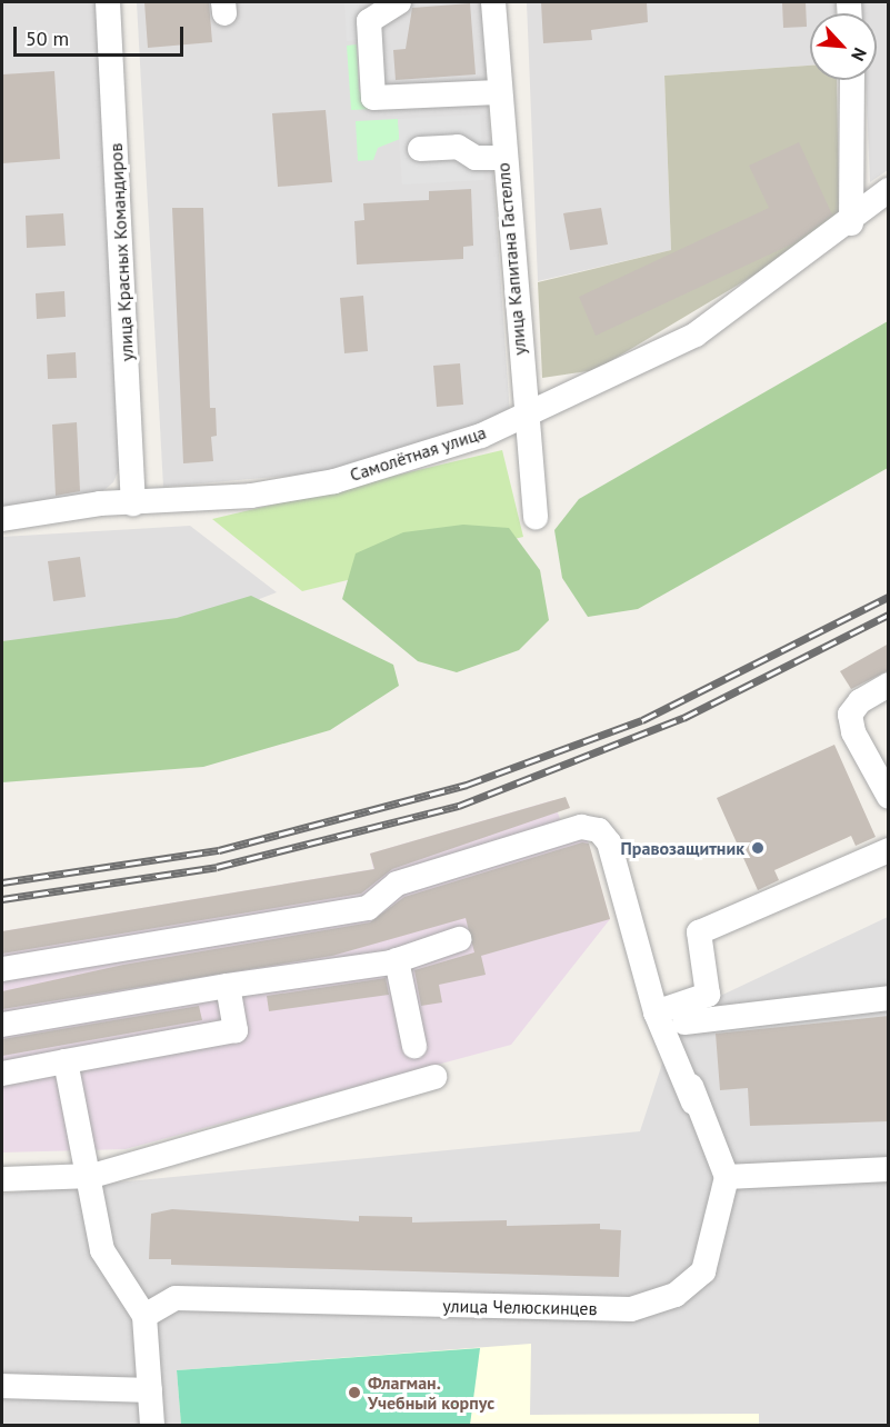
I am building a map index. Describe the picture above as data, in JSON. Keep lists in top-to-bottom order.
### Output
{
  "streets": {
    "street": [
      "улица Красных Командиров",
      "улица Капитана Гастелло",
      "Самолётная улица",
      "улица Челюскинцев"
    ]
  },
  "crossings": [
    ["улица Красных Командиров", "Самолётная улица"],
    ["улица Капитана Гастелло", "Самолётная улица"]
  ],
  "places": ["Правозащитник", "Флагман. Учебный корпус"],
  "scale_bar": "50 m",
  "north": "bottom right"
}
